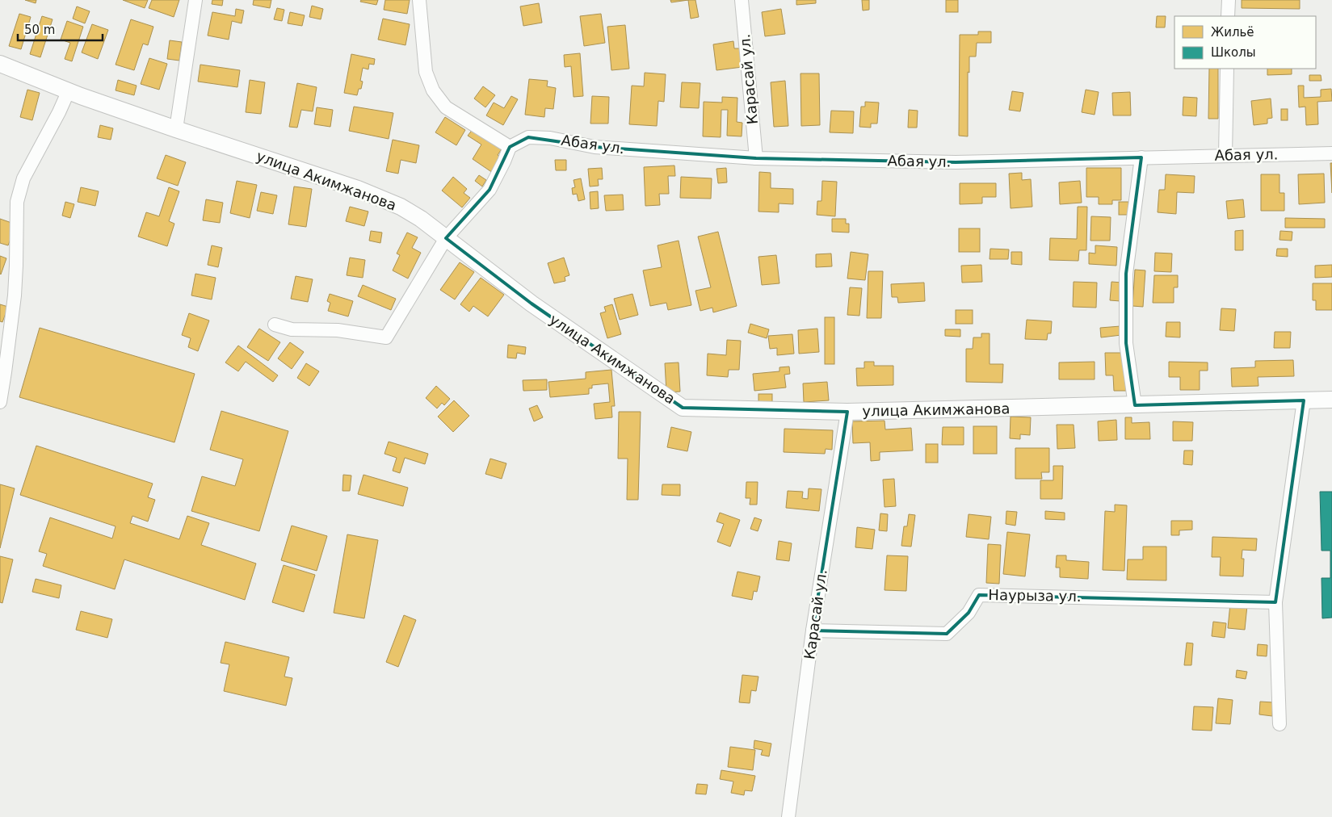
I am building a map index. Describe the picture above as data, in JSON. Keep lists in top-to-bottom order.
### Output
{
  "streets": {
    "street": [
      "Карасай ул.",
      "Абая ул.",
      "улица Акимжанова",
      "Наурыза ул."
    ]
  },
  "crossings": [
    ["Карасай ул.", "Абая ул."],
    ["Карасай ул.", "улица Акимжанова"],
    ["Карасай ул.", "Наурыза ул."]
  ],
  "legend": ["Жильё", "Школы"],
  "scale_bar": "50 m"
}
